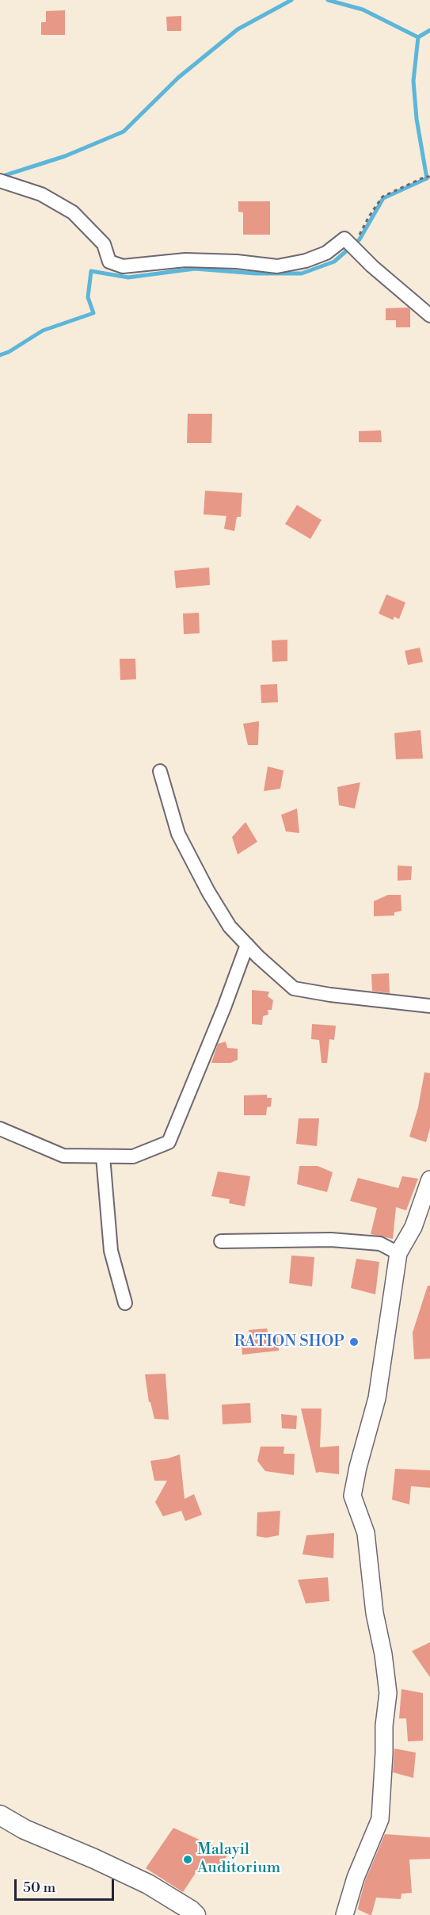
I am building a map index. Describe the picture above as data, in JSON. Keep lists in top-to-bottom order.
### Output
{
  "places": ["RATION SHOP", "Malayil Auditorium"],
  "scale_bar": "50 m"
}
